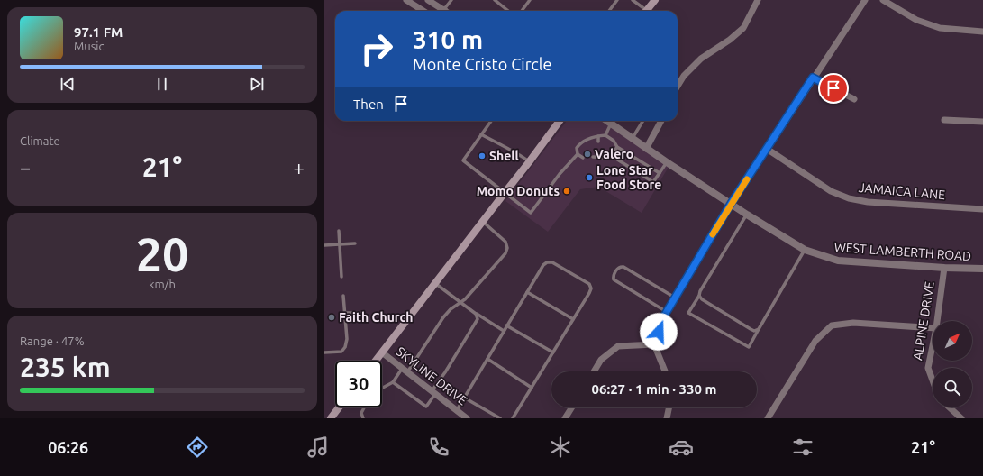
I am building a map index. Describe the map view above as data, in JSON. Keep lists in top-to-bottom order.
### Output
{
  "streets": {
    "street": [
      "JAMAICA LANE",
      "WEST LAMBERTH ROAD",
      "ALPINE DRIVE",
      "SKYLINE DRIVE"
    ]
  },
  "crossings": [
    ["WEST LAMBERTH ROAD", "ALPINE DRIVE"]
  ],
  "places": [
    "Valero",
    "Shell",
    "Lone Star Food Store",
    "Momo Donuts",
    "Faith Church"
  ],
  "north": "top right",
  "page": {
    "turn": ["310 m", "Monte Cristo Circle"],
    "song": ["97.1 FM", "Music"],
    "then": "Then",
    "tile": [
      "Climate",
      ["20", "km/h"],
      ["Range · 47%", "235 km"]
    ],
    "heat": ["−", "21°", "+"],
    "limit": "30",
    "trip": "06:27 · 1 min · 330 m",
    "tabs": ["06:26", "21°"]
  }
}
